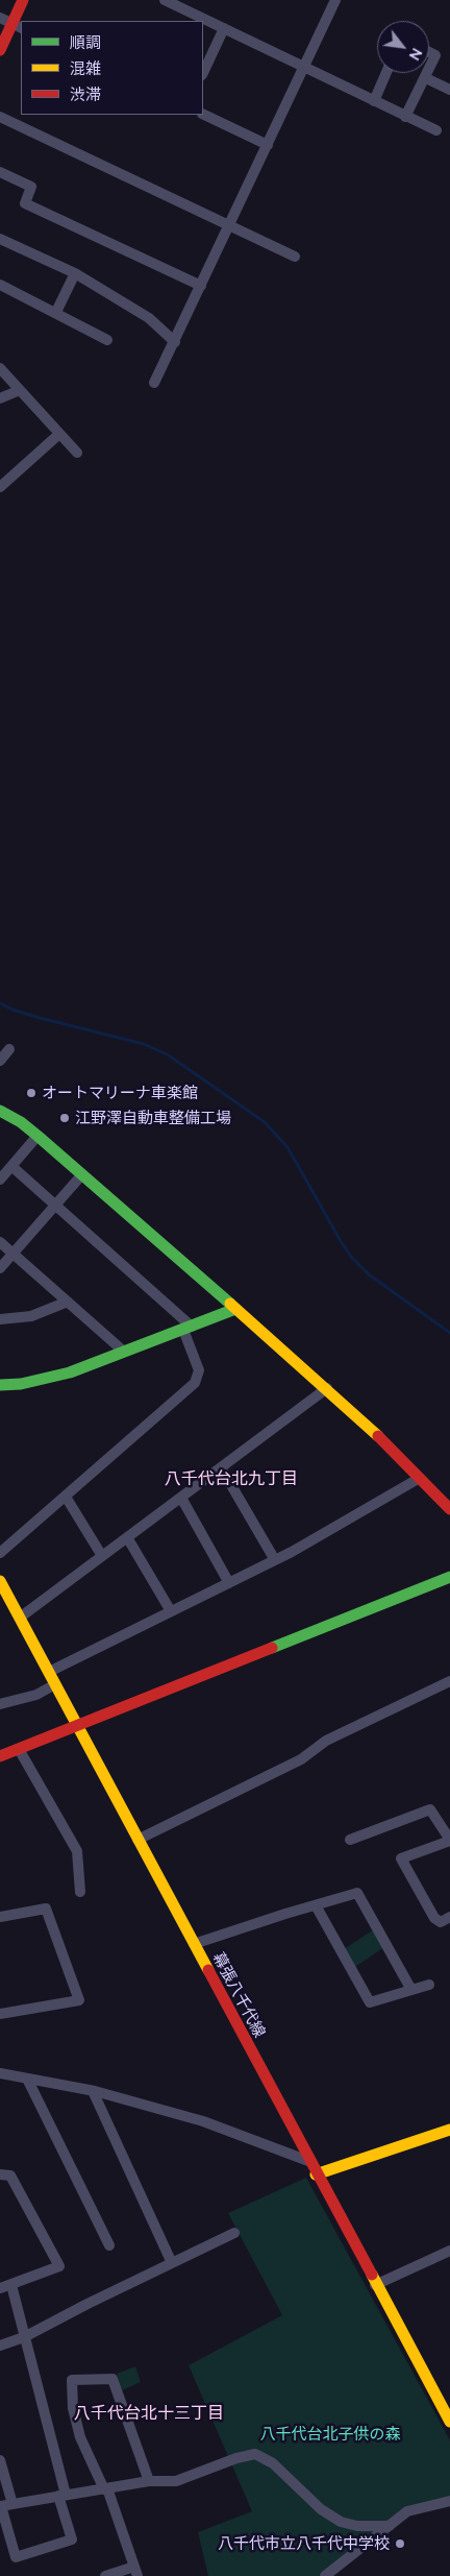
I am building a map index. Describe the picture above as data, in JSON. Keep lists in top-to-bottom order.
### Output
{
  "streets": {
    "street": ["幕張八千代線"]
  },
  "districts": ["八千代台北九丁目", "八千代台北十三丁目"],
  "parks": ["八千代台北子供の森"],
  "places": ["オートマリーナ車楽館", "江野澤自動車整備工場", "八千代市立八千代中学校"],
  "legend": ["順調", "混雑", "渋滞"],
  "north": "bottom right"
}
